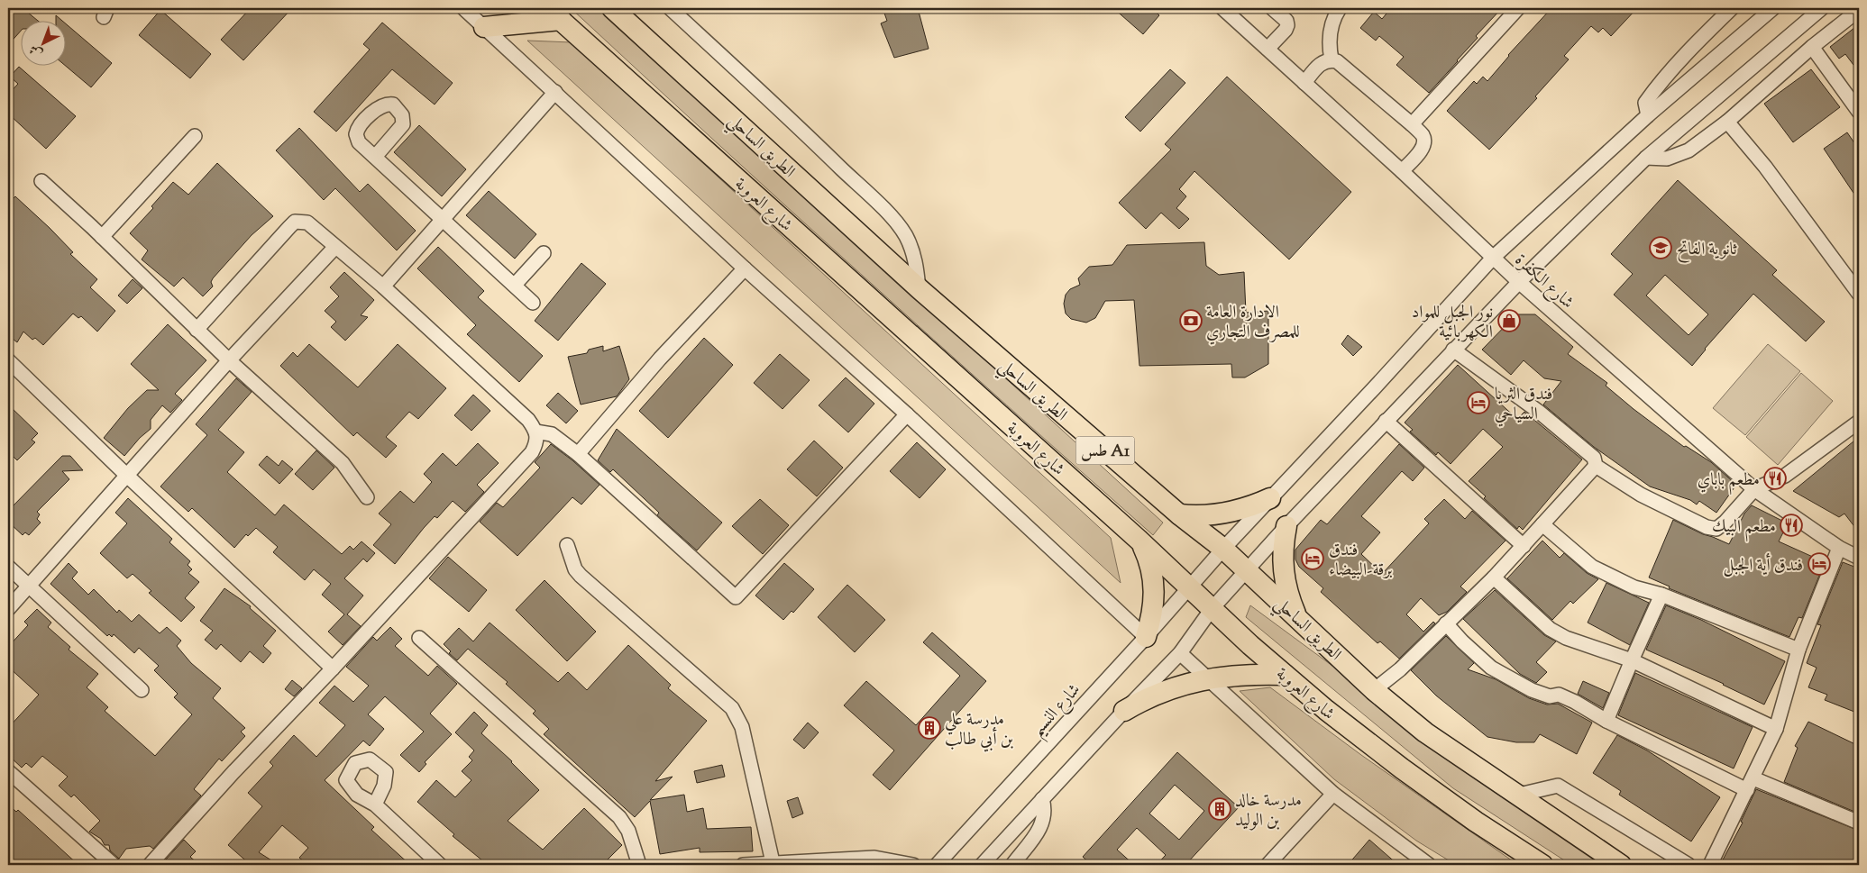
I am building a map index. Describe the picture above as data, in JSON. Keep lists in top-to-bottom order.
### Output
{
  "streets": {
    "highway": ["الطريق الساحلي", "شارع العروبة", "طس A1"],
    "street": ["شارع الكفرة", "شارع النسيم"]
  },
  "crossings": [
    ["الطريق الساحلي", "شارع النسيم"],
    ["شارع العروبة", "شارع النسيم"],
    ["شارع الكفرة", "شارع النسيم"]
  ],
  "places": {
    "school or university": ["ثانوية الفاتح"],
    "bank": ["الادارة العامة للمصرف التجاري"],
    "shop": ["نور الجبل للمواد الكهربائية"],
    "hotel": ["فندق الثريا السياحي", "فندق برقة-البيضاء", "فندق أية الجبل"],
    "restaurant": ["مطعم باباي", "مطعم البيك"],
    "building": ["مدرسة علي بن أبي طالب", "مدرسة خالد بن الوليد"]
  },
  "north": "bottom left"
}
